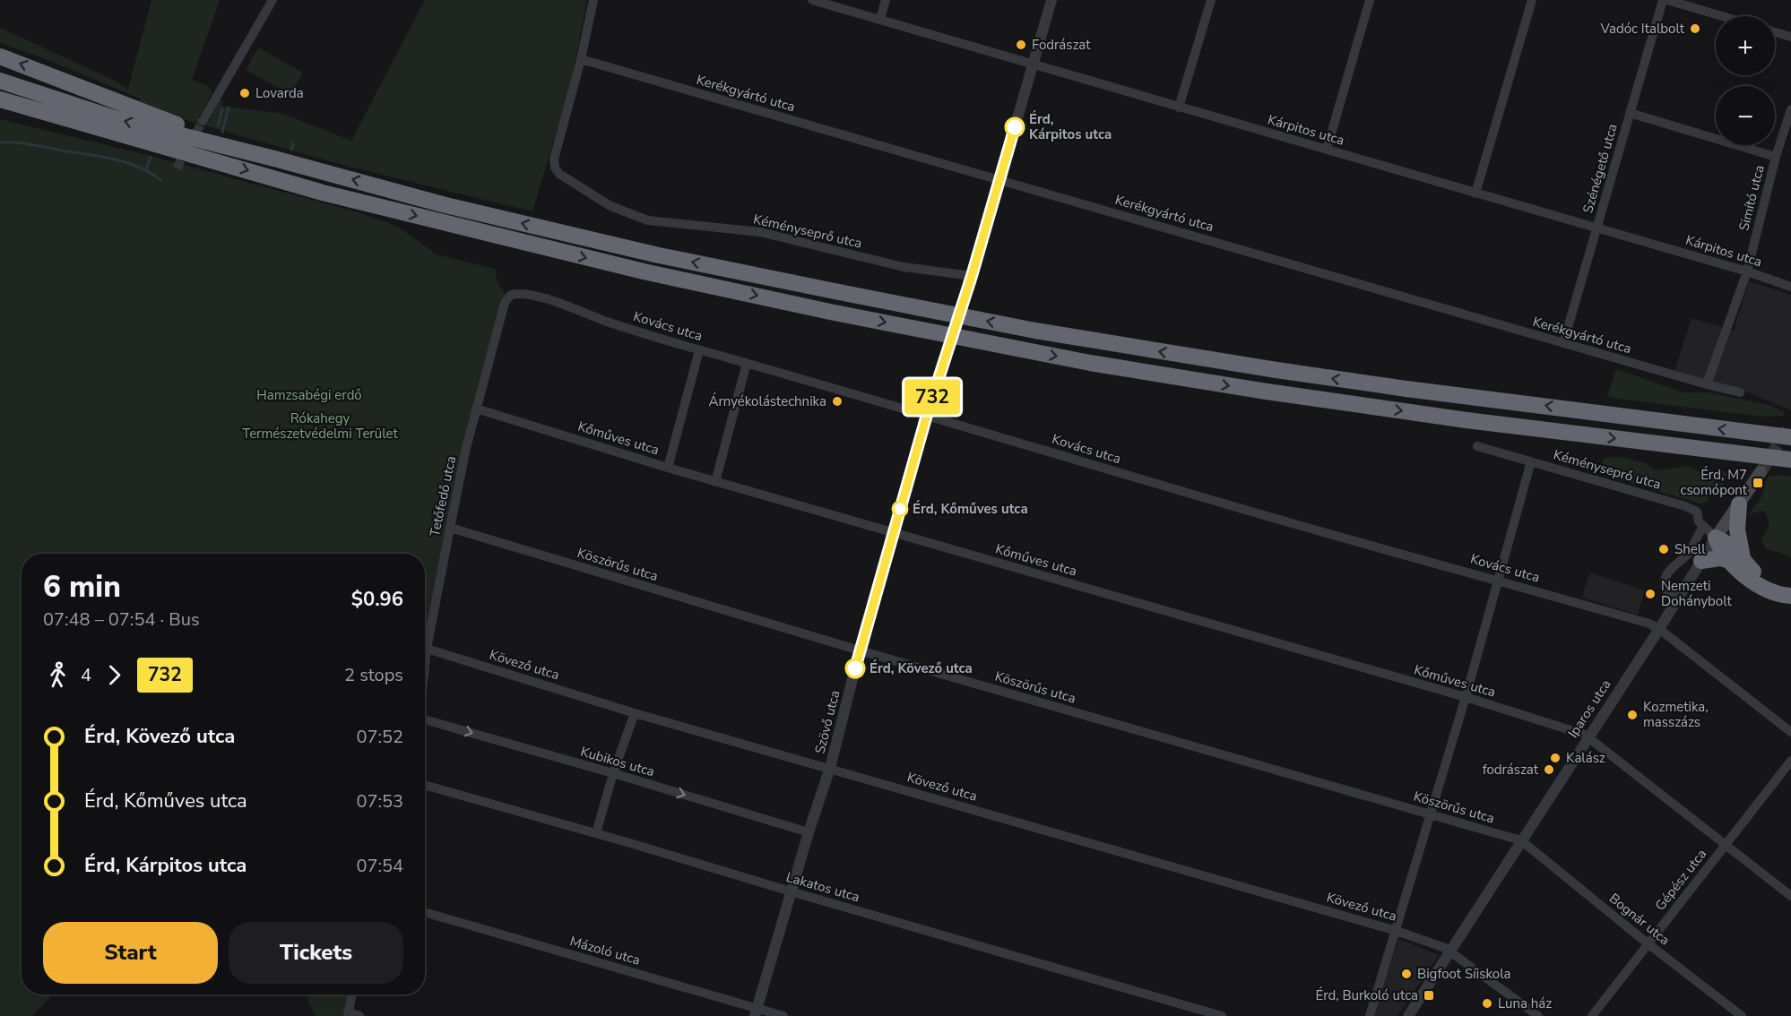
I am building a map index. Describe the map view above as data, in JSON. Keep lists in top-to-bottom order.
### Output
{
  "streets": {
    "main road": ["Iparos utca"],
    "street": [
      "Kerékgyártó utca",
      "Kárpitos utca",
      "Szénégető utca",
      "Simító utca",
      "Kéményseprő utca",
      "Kovács utca",
      "Kőműves utca",
      "Tetőfedő utca",
      "Köszörűs utca",
      "Kövező utca",
      "Szövő utca",
      "Kubikos utca",
      "Gépész utca",
      "Lakatos utca",
      "Bognár utca",
      "Mázoló utca"
    ]
  },
  "crossings": [
    ["Kerékgyártó utca", "Szénégető utca"],
    ["Kerékgyártó utca", "Simító utca"],
    ["Kerékgyártó utca", "Kéményseprő utca"],
    ["Kerékgyártó utca", "Szövő utca"],
    ["Kárpitos utca", "Szénégető utca"],
    ["Kárpitos utca", "Simító utca"],
    ["Kárpitos utca", "Szövő utca"],
    ["Kéményseprő utca", "Iparos utca"],
    ["Kéményseprő utca", "Szövő utca"],
    ["Kovács utca", "Tetőfedő utca"],
    ["Kovács utca", "Iparos utca"],
    ["Kovács utca", "Szövő utca"],
    ["Kőműves utca", "Tetőfedő utca"],
    ["Kőműves utca", "Iparos utca"],
    ["Kőműves utca", "Szövő utca"],
    ["Kőműves utca", "Gépész utca"],
    ["Tetőfedő utca", "Köszörűs utca"],
    ["Tetőfedő utca", "Kövező utca"],
    ["Köszörűs utca", "Iparos utca"],
    ["Köszörűs utca", "Szövő utca"],
    ["Köszörűs utca", "Bognár utca"],
    ["Kövező utca", "Iparos utca"],
    ["Kövező utca", "Szövő utca"],
    ["Iparos utca", "Bognár utca"],
    ["Szövő utca", "Kubikos utca"],
    ["Szövő utca", "Lakatos utca"],
    ["Szövő utca", "Mázoló utca"],
    ["Gépész utca", "Bognár utca"]
  ],
  "one_way": ["Kubikos utca"],
  "parks": ["Hamzsabégi erdő", "Rókahegy Természetvédelmi Terület"],
  "places": {
    "other": [
      "Vadóc Italbolt",
      "Fodrászat",
      "Lovarda",
      "Érd, Kárpitos utca",
      "Árnyékolástechnika",
      "Érd, Kőműves utca",
      "Shell",
      "Nemzeti Dohánybolt",
      "Érd, Kövező utca",
      "Kozmetika, masszázs",
      "Kalász",
      "fodrászat",
      "Bigfoot Síiskola",
      "Luna ház"
    ],
    "transit": ["Érd, M7 csomópont", "Érd, Burkoló utca"]
  },
  "lines": ["bus line 732"],
  "page": {
    "on_map": "732",
    "map_buttons": ["+", "−"],
    "heading": ["6 min", "07:48 – 07:54 · Bus", "$0.96"],
    "legs": ["4", "732", "2 stops"],
    "list": [
      {
        "name": "Érd, Kövező utca",
        "value": "07:52"
      },
      {
        "name": "Érd, Kőműves utca",
        "value": "07:53"
      },
      {
        "name": "Érd, Kárpitos utca",
        "value": "07:54"
      }
    ],
    "buttons": ["Start", "Tickets"]
  }
}
